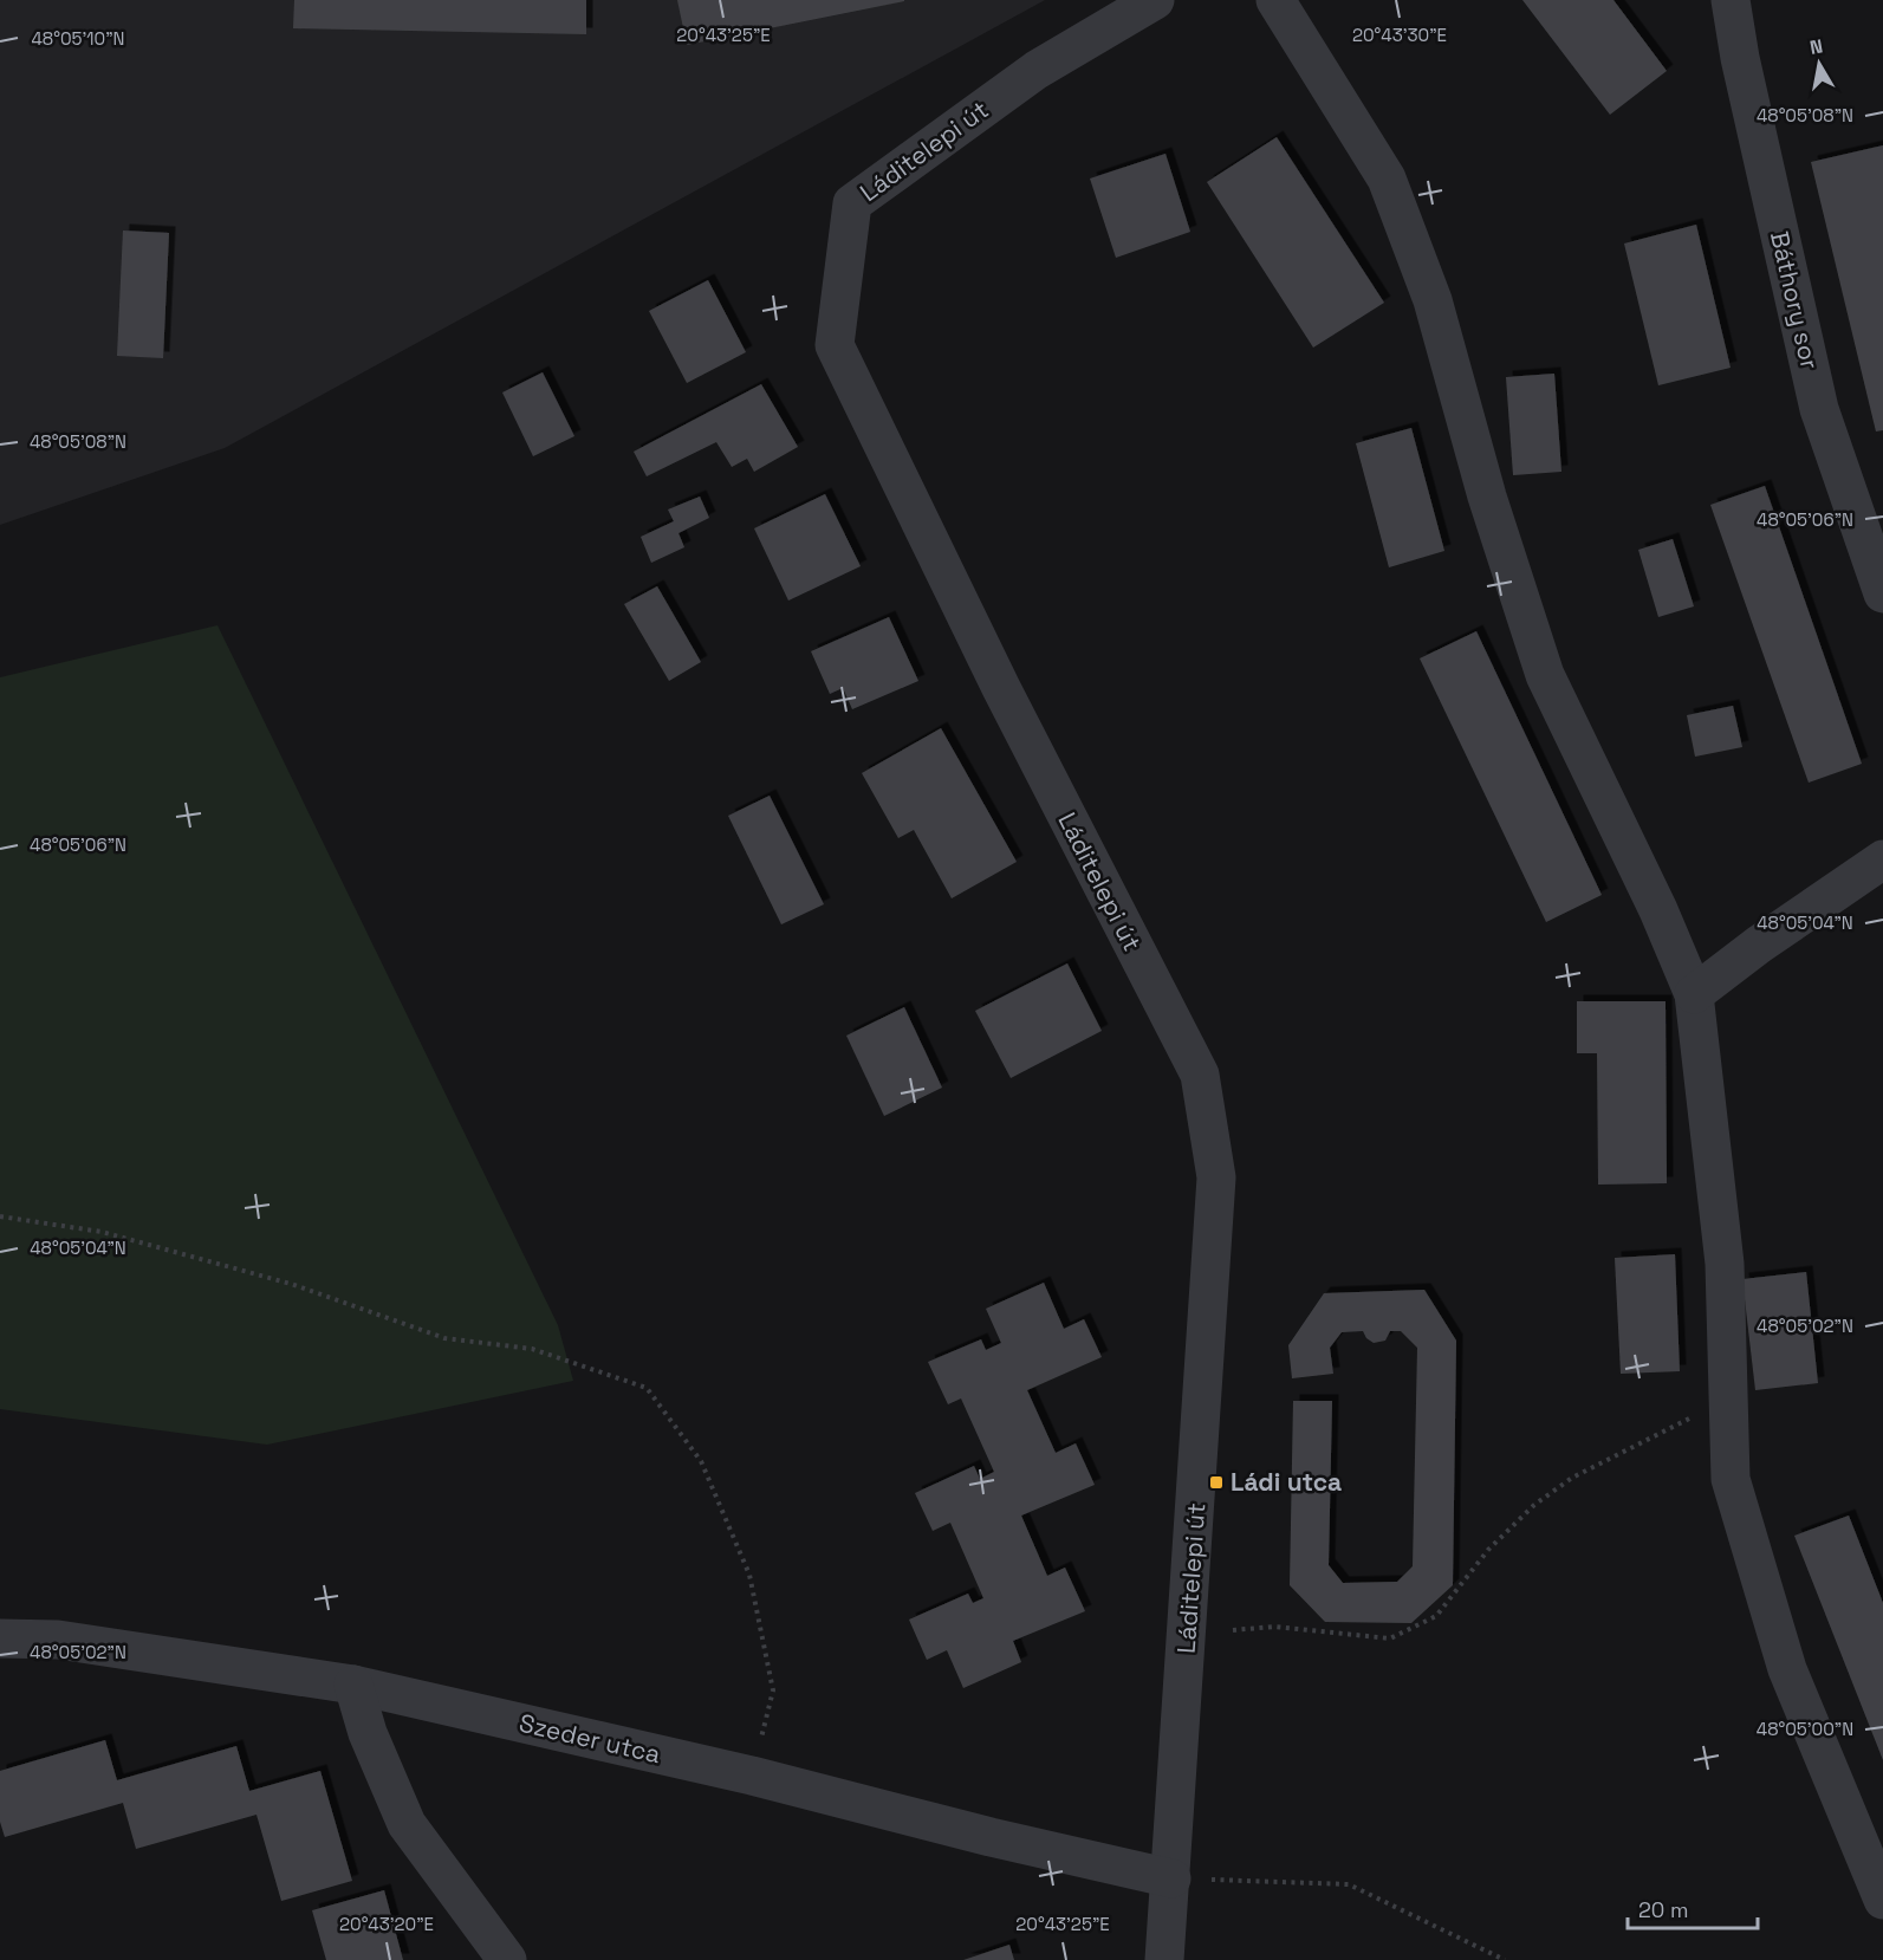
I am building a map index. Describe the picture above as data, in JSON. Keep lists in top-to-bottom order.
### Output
{
  "streets": {
    "street": ["Láditelepi út", "Báthory sor", "Szeder utca"]
  },
  "crossings": [
    ["Láditelepi út", "Szeder utca"]
  ],
  "places": {
    "transit": ["Ládi utca"]
  },
  "scale_bar": "20 m",
  "north": "top",
  "coordinates": [
    "20°43'25\"E",
    "20°43'30\"E",
    "48°05'10\"N",
    "48°05'08\"N",
    "48°05'06\"N",
    "48°05'04\"N",
    "48°05'02\"N",
    "48°05'00\"N",
    "20°43'20\"E"
  ]
}
